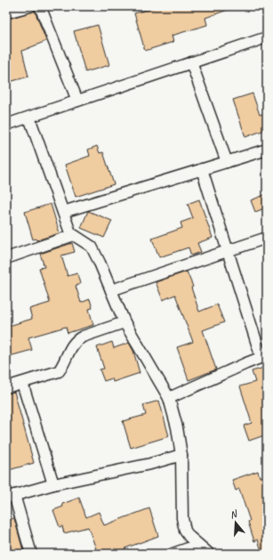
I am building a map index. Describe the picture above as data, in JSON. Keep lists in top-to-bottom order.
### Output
{
  "north": "top"
}
